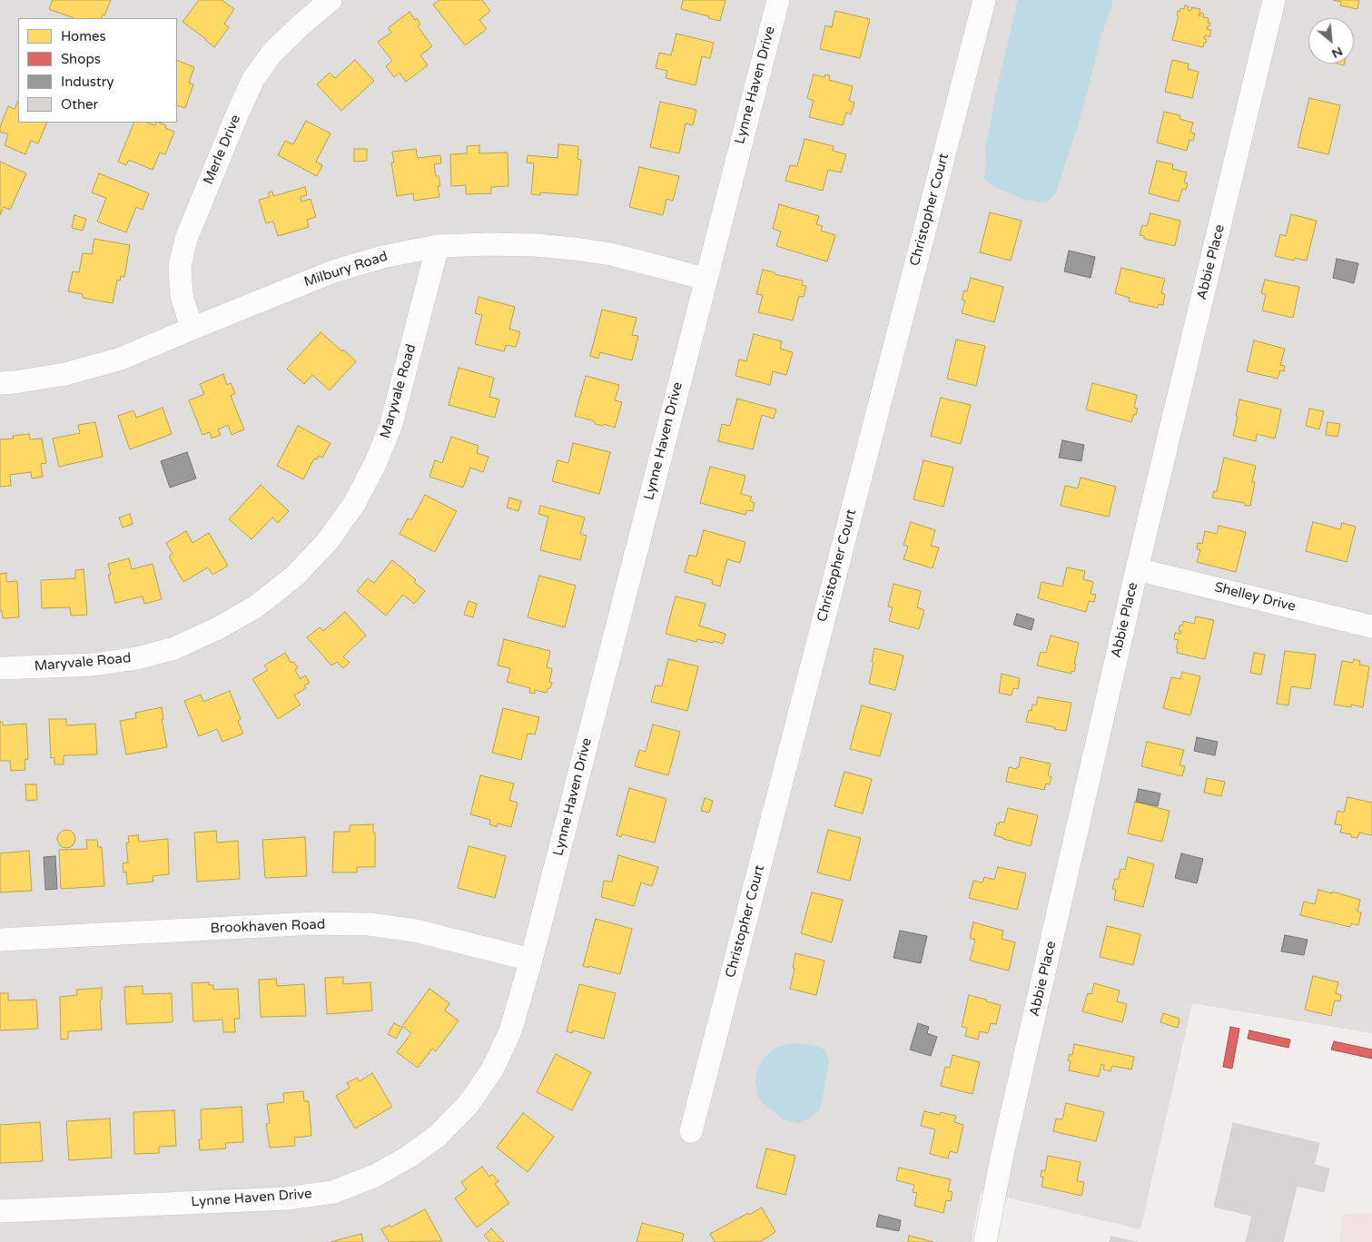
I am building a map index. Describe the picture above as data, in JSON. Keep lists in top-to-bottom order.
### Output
{
  "streets": {
    "street": [
      "Lynne Haven Drive",
      "Merle Drive",
      "Christopher Court",
      "Abbie Place",
      "Milbury Road",
      "Maryvale Road",
      "Shelley Drive",
      "Brookhaven Road"
    ]
  },
  "crossings": [
    ["Lynne Haven Drive", "Milbury Road"],
    ["Lynne Haven Drive", "Brookhaven Road"],
    ["Merle Drive", "Milbury Road"],
    ["Abbie Place", "Shelley Drive"],
    ["Milbury Road", "Maryvale Road"]
  ],
  "legend": [
    "Homes",
    "Shops",
    "Industry",
    "Other"
  ],
  "north": "bottom right"
}
